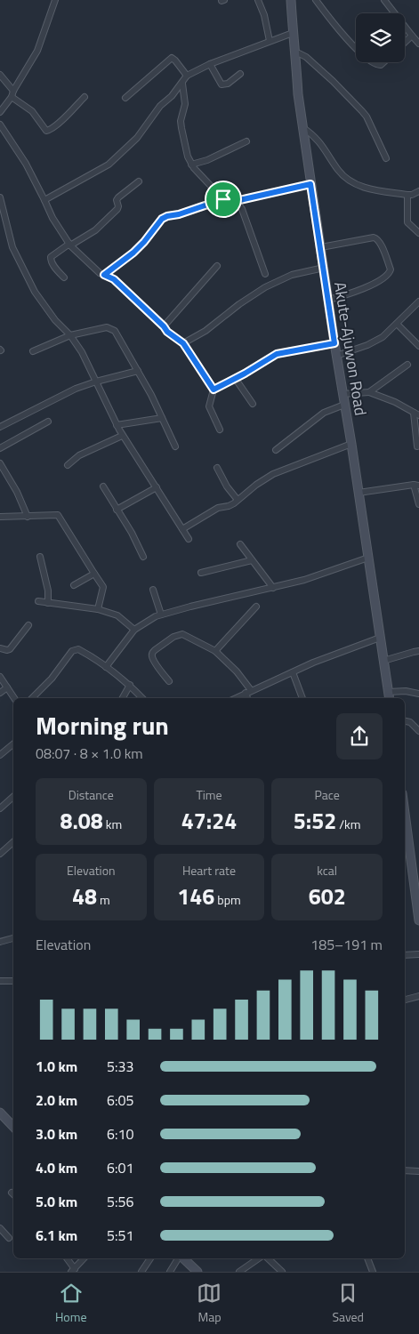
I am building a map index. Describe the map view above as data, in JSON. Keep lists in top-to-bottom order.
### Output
{
  "streets": {
    "main road": ["Akute-Ajuwon Road"]
  },
  "page": {
    "heading": ["Morning run", "08:07 · 8 × 1.0 km"],
    "stats": [
      ["Distance", "8.08 km"],
      ["Time", "47:24"],
      ["Pace", "5:52 /km"],
      ["Elevation", "48 m"],
      ["Heart rate", "146 bpm"],
      ["kcal", "602"]
    ],
    "chart": ["Elevation", "185–191 m"],
    "list": [
      {
        "name": "1.0 km",
        "note": "5:33"
      },
      {
        "name": "2.0 km",
        "note": "6:05"
      },
      {
        "name": "3.0 km",
        "note": "6:10"
      },
      {
        "name": "4.0 km",
        "note": "6:01"
      },
      {
        "name": "5.0 km",
        "note": "5:56"
      },
      {
        "name": "6.1 km",
        "note": "5:51"
      }
    ],
    "tabs": ["Home", "Map", "Saved"]
  }
}
